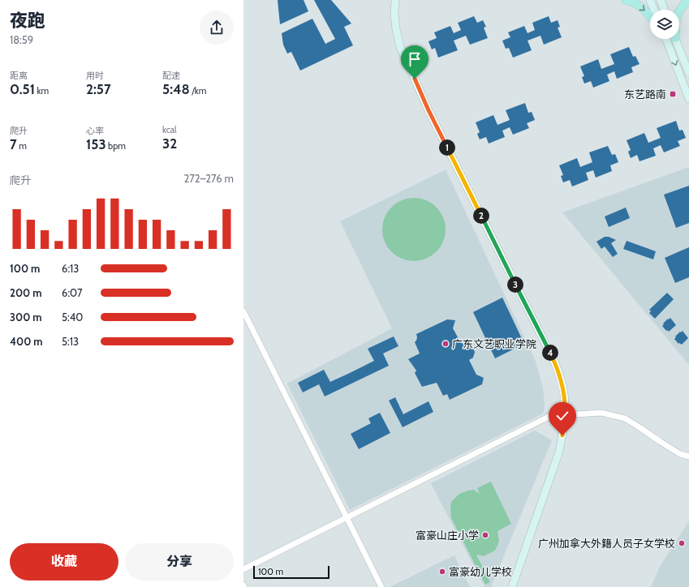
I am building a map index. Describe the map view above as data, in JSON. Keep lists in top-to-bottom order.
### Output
{
  "places": {
    "transit": ["东艺路南"],
    "other": [
      "广东文艺职业学院",
      "富豪山庄小学",
      "广州加拿大外籍人员子女学校",
      "富豪幼儿学校"
    ]
  },
  "scale_bar": "100 m",
  "page": {
    "heading": ["夜跑", "18:59"],
    "stats": [
      ["距离", "0.51 km"],
      ["用时", "2:57"],
      ["配速", "5:48 /km"],
      ["爬升", "7 m"],
      ["心率", "153 bpm"],
      ["kcal", "32"]
    ],
    "pins": [
      "1",
      "2",
      "3",
      "4"
    ],
    "chart": ["爬升", "272–276 m"],
    "list": [
      {
        "name": "100 m",
        "note": "6:13"
      },
      {
        "name": "200 m",
        "note": "6:07"
      },
      {
        "name": "300 m",
        "note": "5:40"
      },
      {
        "name": "400 m",
        "note": "5:13"
      }
    ],
    "buttons": ["收藏", "分享"],
    "scale": "100 m"
  }
}
